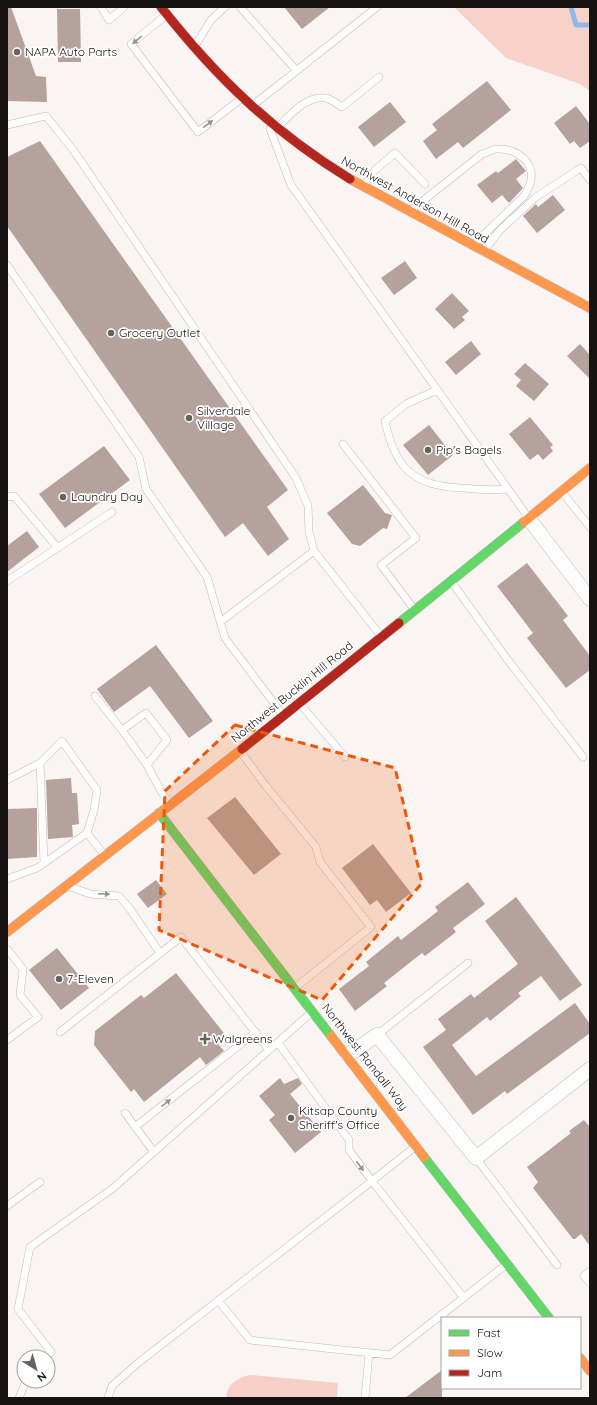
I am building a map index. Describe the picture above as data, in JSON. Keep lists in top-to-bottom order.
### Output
{
  "streets": {
    "main road": ["Northwest Anderson Hill Road", "Northwest Bucklin Hill Road", "Northwest Randall Way"]
  },
  "crossings": [
    ["Northwest Bucklin Hill Road", "Northwest Randall Way"]
  ],
  "places": {
    "other": [
      "NAPA Auto Parts",
      "Grocery Outlet",
      "Silverdale Village",
      "Pip's Bagels",
      "Laundry Day",
      "7-Eleven",
      "Kitsap County Sheriff's Office"
    ],
    "health": ["Walgreens"]
  },
  "legend": ["Fast", "Slow", "Jam"],
  "north": "bottom right"
}
